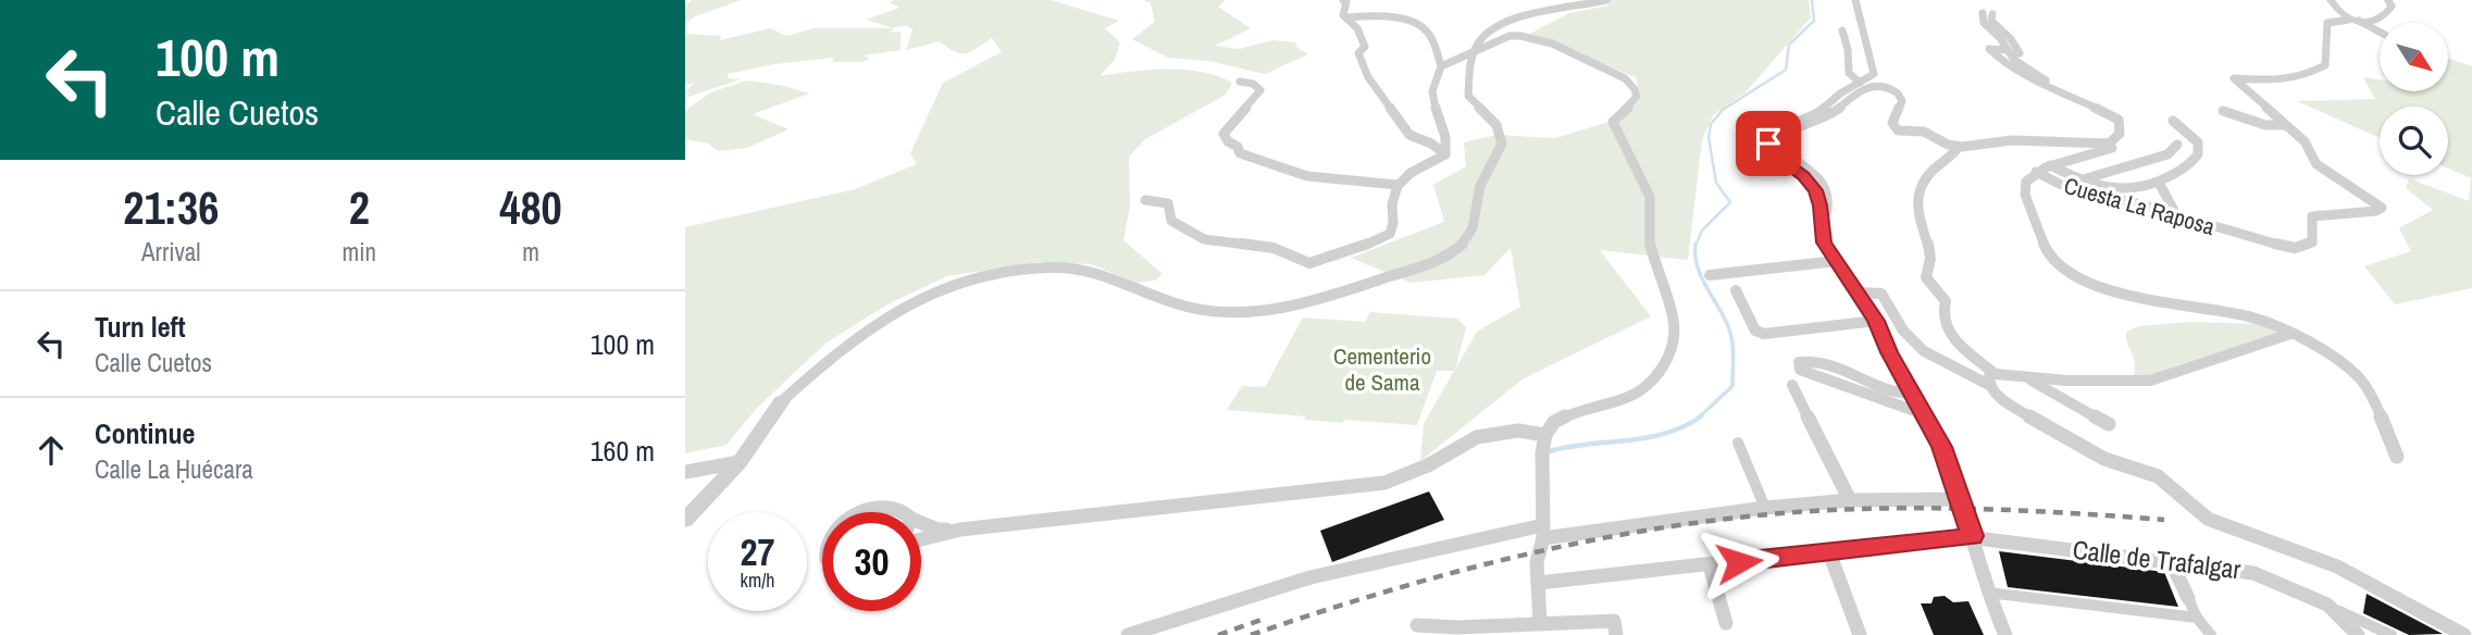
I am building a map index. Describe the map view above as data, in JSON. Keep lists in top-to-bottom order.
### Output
{
  "streets": {
    "street": ["Cuesta La Raposa", "Calle de Trafalgar"]
  },
  "parks": ["Cementerio de Sama"],
  "north": "bottom right",
  "page": {
    "turn": ["100 m", "Calle Cuetos"],
    "eta": [
      "21:36",
      "Arrival",
      "2",
      "min",
      "480",
      "m"
    ],
    "list": [
      {
        "name": "Turn left",
        "note": "Calle Cuetos",
        "value": "100 m"
      },
      {
        "name": "Continue",
        "note": "Calle La Ḥuécara",
        "value": "160 m"
      }
    ],
    "speed": "27 km/h",
    "limit": "30"
  }
}
